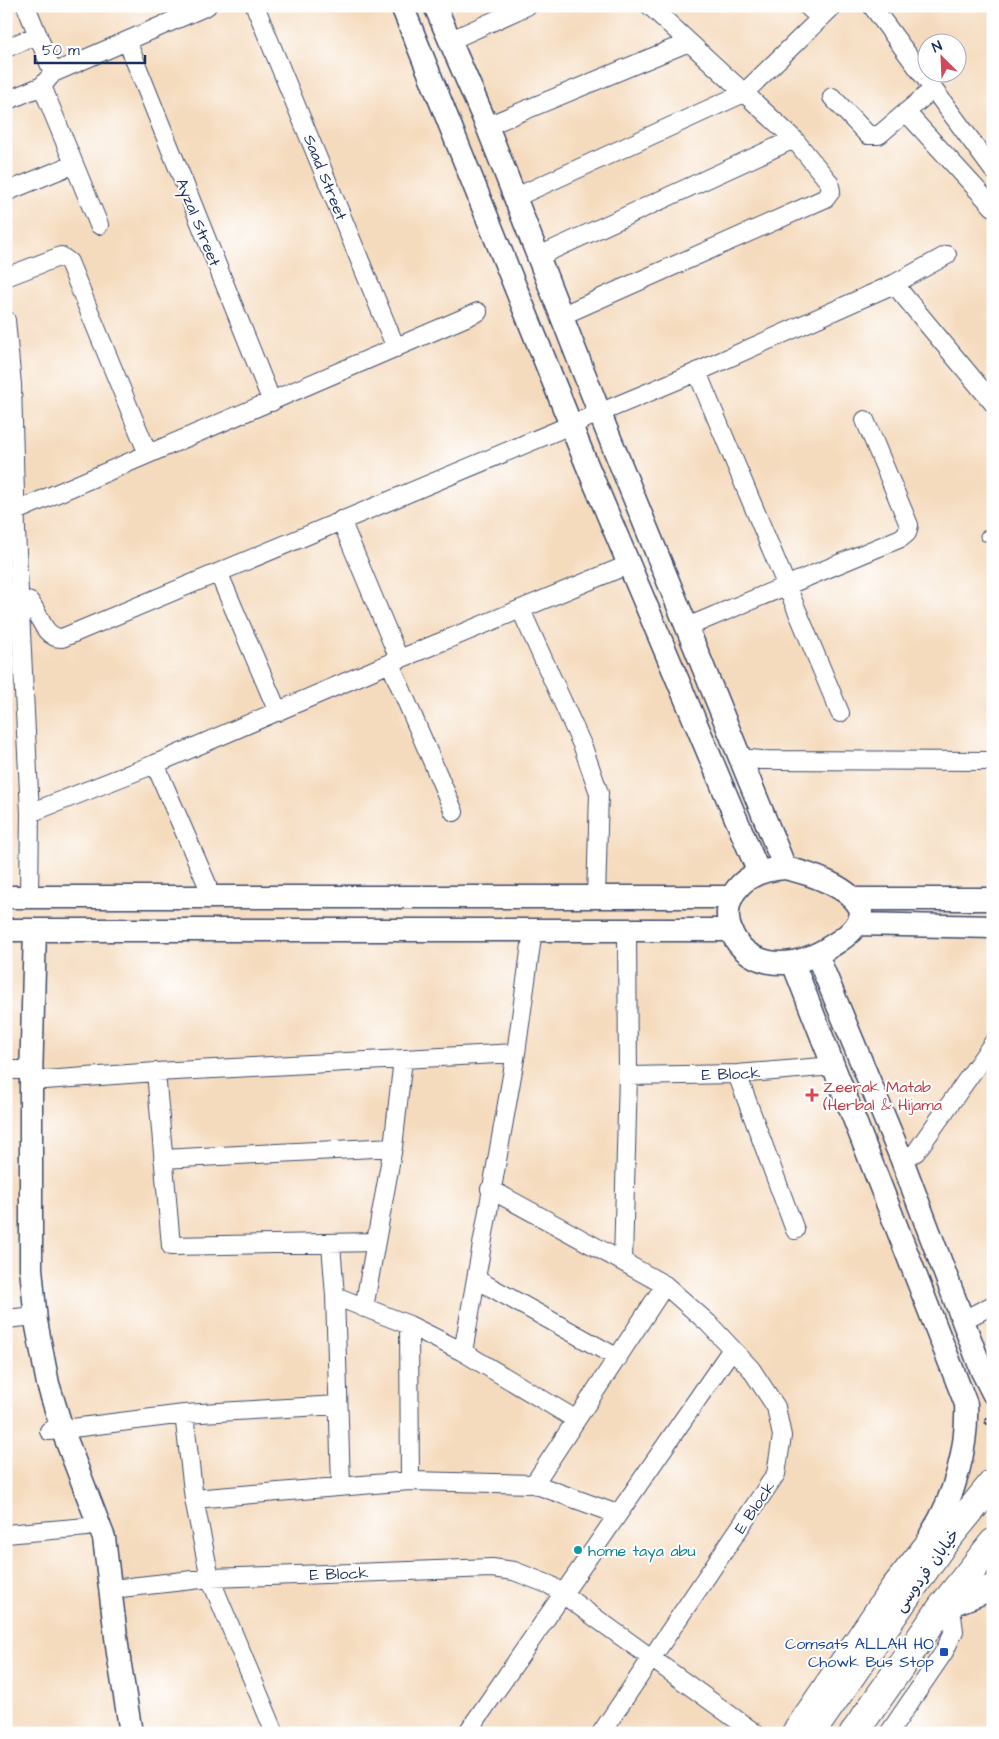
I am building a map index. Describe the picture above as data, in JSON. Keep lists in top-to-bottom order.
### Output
{
  "streets": {
    "main road": ["خیابان فردوسی"],
    "street": ["Saad Street", "Ayzal Street", "E Block"]
  },
  "places": {
    "health": ["Zeerak Matab (Herbal & Hijama"],
    "other": ["home taya abu"],
    "transit": ["Comsats ALLAH HO Chowk Bus Stop"]
  },
  "scale_bar": "50 m",
  "north": "top left"
}
